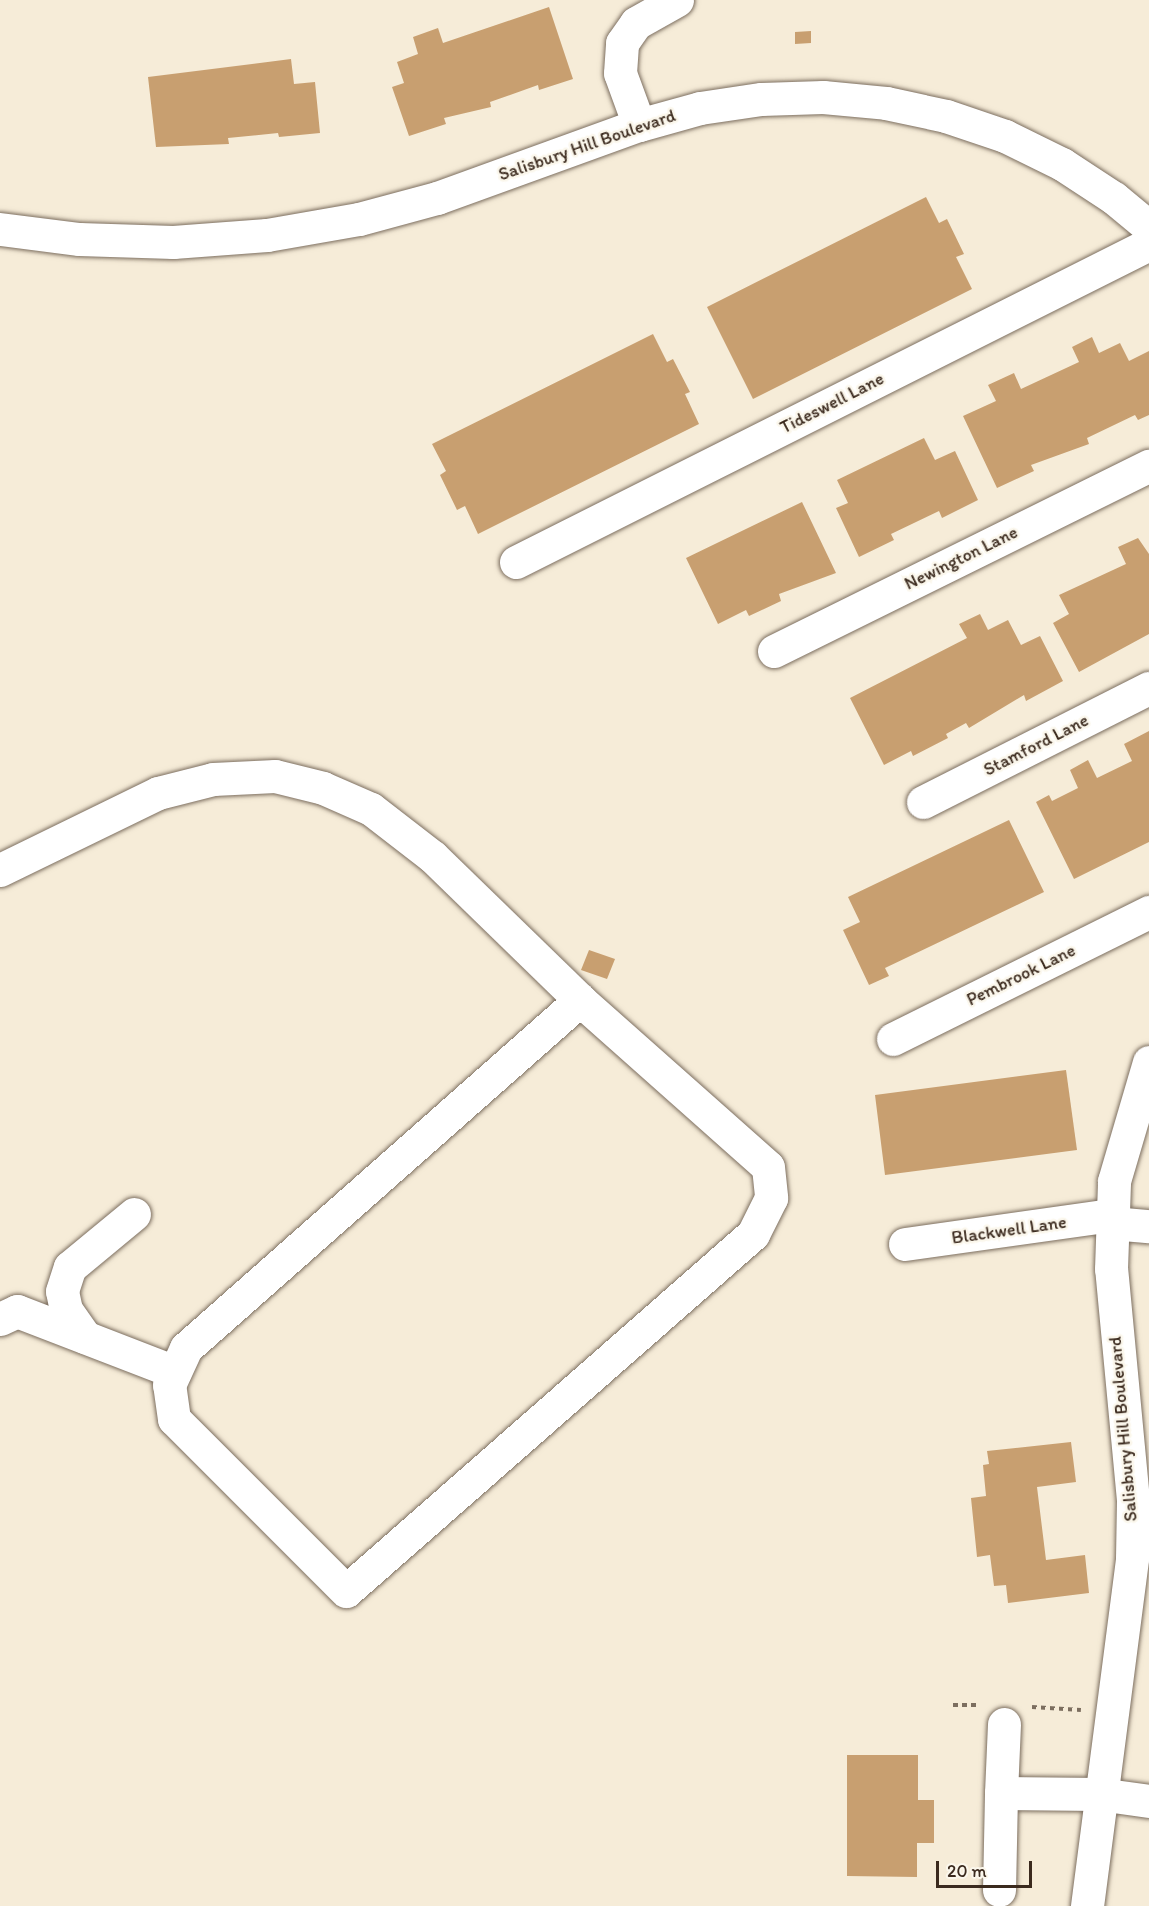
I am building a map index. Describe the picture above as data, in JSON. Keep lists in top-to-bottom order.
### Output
{
  "streets": {
    "street": [
      "Salisbury Hill Boulevard",
      "Tideswell Lane",
      "Newington Lane",
      "Stamford Lane",
      "Pembrook Lane",
      "Blackwell Lane"
    ]
  },
  "crossings": [
    ["Salisbury Hill Boulevard", "Blackwell Lane"]
  ],
  "scale_bar": "20 m"
}
